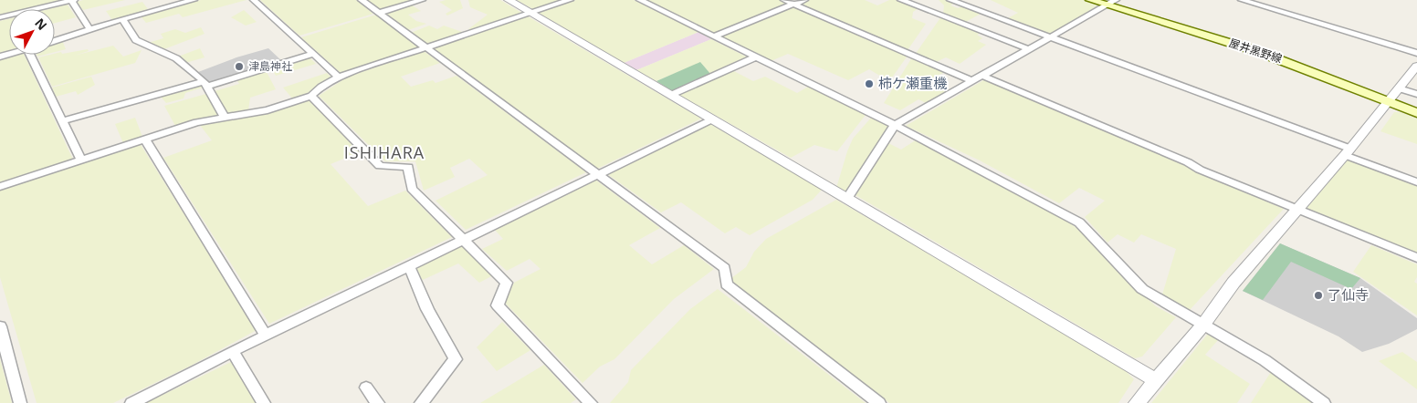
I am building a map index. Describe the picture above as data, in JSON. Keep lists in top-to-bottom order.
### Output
{
  "streets": {
    "main road": ["屋井黒野線"]
  },
  "districts": ["ISHIHARA"],
  "places": ["津島神社", "柿ケ瀬重機", "了仙寺"],
  "north": "top right"
}
